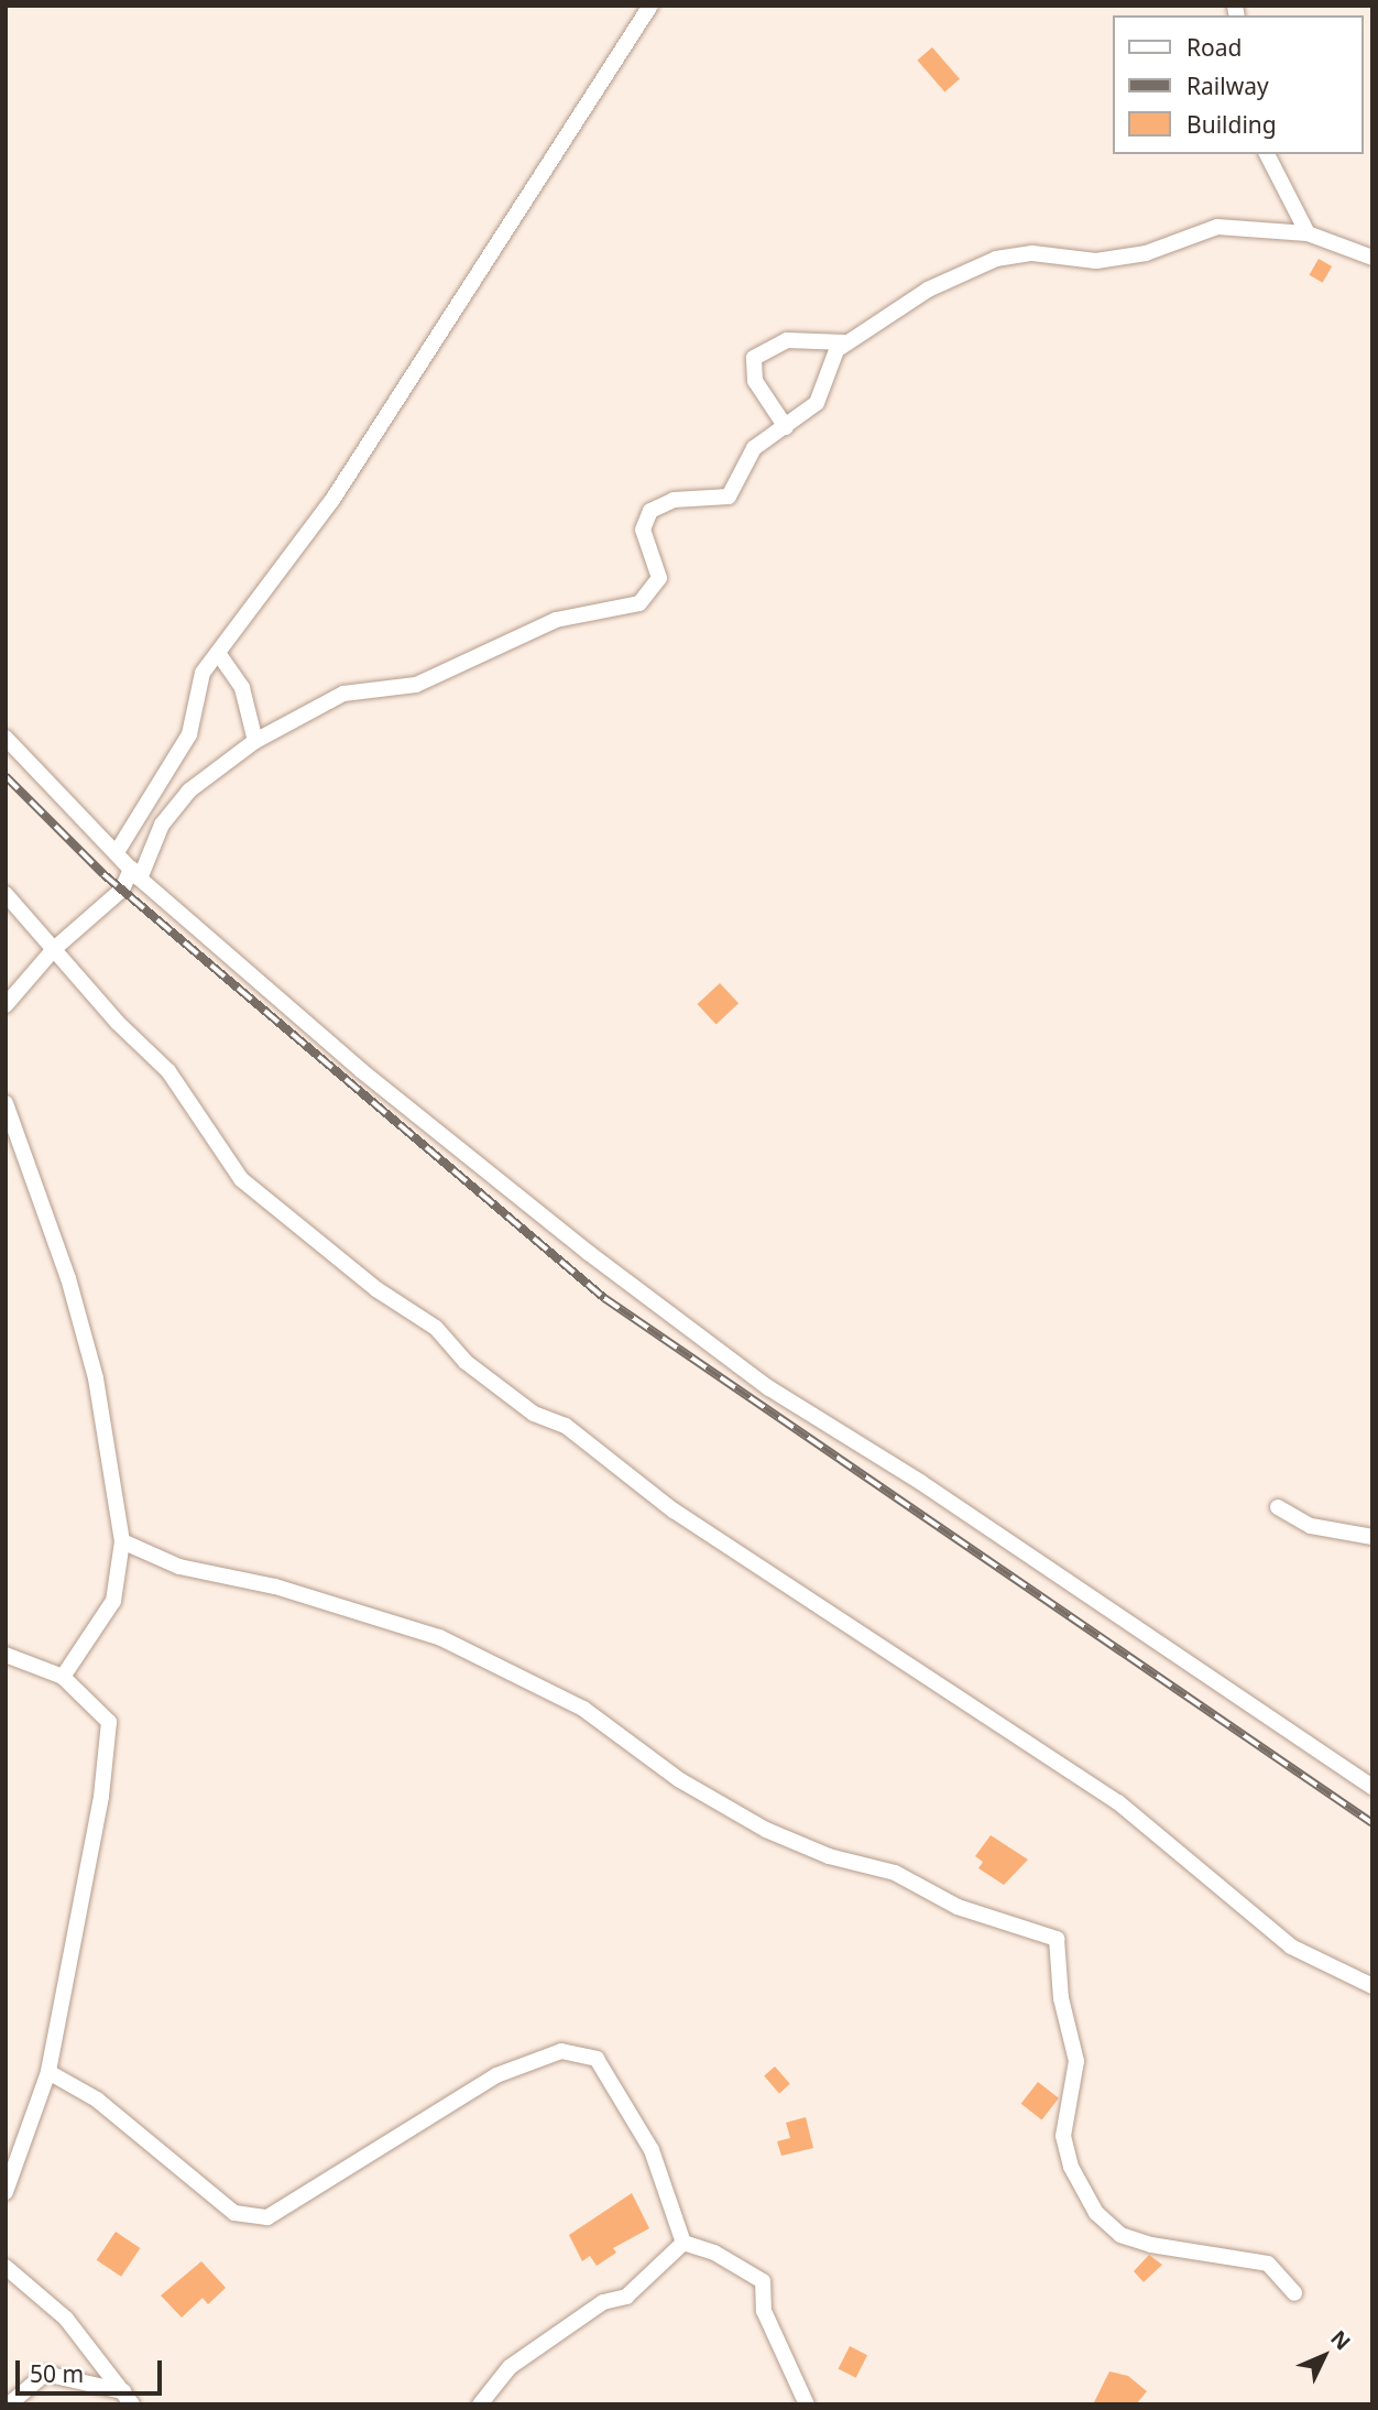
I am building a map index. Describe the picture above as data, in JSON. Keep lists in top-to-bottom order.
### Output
{
  "legend": ["Road", "Railway", "Building"],
  "scale_bar": "50 m",
  "north": "top right"
}
